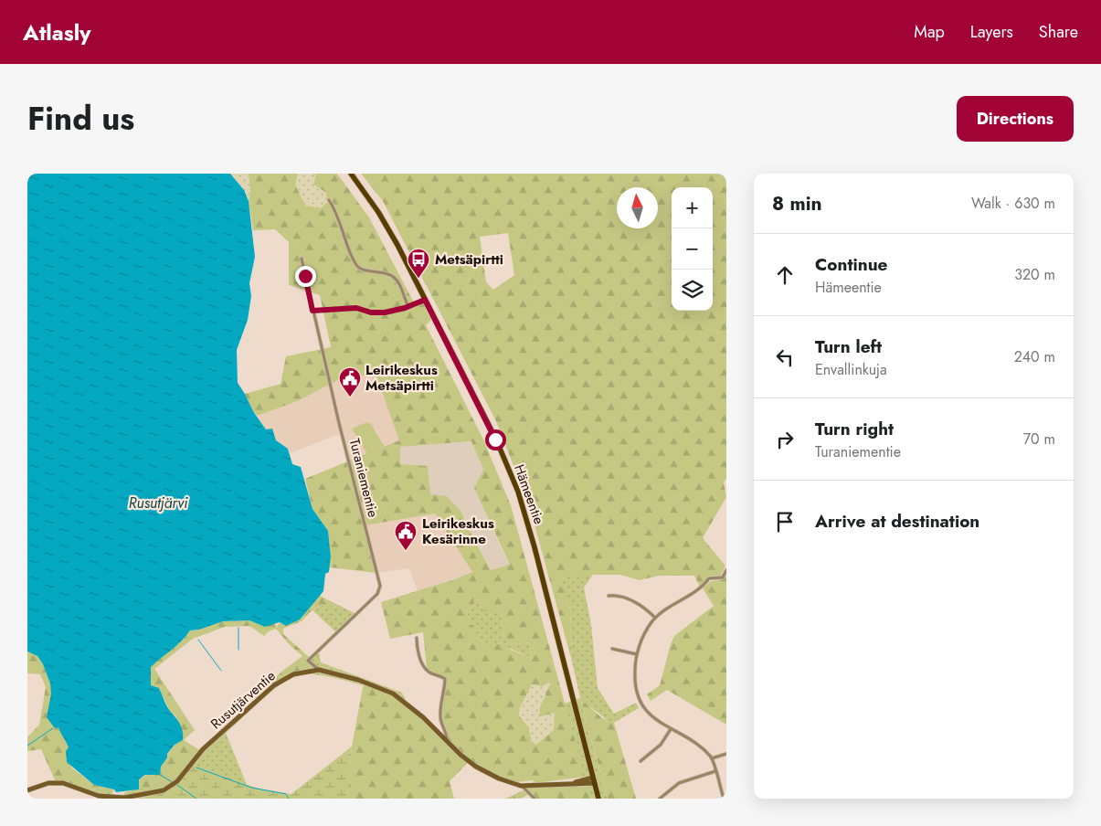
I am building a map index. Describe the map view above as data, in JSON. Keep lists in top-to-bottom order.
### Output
{
  "streets": {
    "main road": ["Hämeentie", "Rusutjärventie"],
    "street": ["Turaniementie"]
  },
  "crossings": [
    ["Turaniementie", "Rusutjärventie"],
    ["Hämeentie", "Rusutjärventie"]
  ],
  "water": ["Rusutjärvi"],
  "places": {
    "bus stop": ["Metsäpirtti"],
    "public building": ["Leirikeskus Metsäpirtti", "Leirikeskus Kesärinne"]
  },
  "north": "top",
  "page": {
    "header": "Atlasly",
    "nav": ["Map", "Layers", "Share"],
    "title": "Find us",
    "buttons": "Directions",
    "heading": ["8 min", "Walk · 630 m"],
    "map_buttons": ["+", "−"],
    "list": [
      ["Continue", "Hämeentie", "320 m"],
      ["Turn left", "Envallinkuja", "240 m"],
      ["Turn right", "Turaniementie", "70 m"],
      "Arrive at destination"
    ]
  }
}
